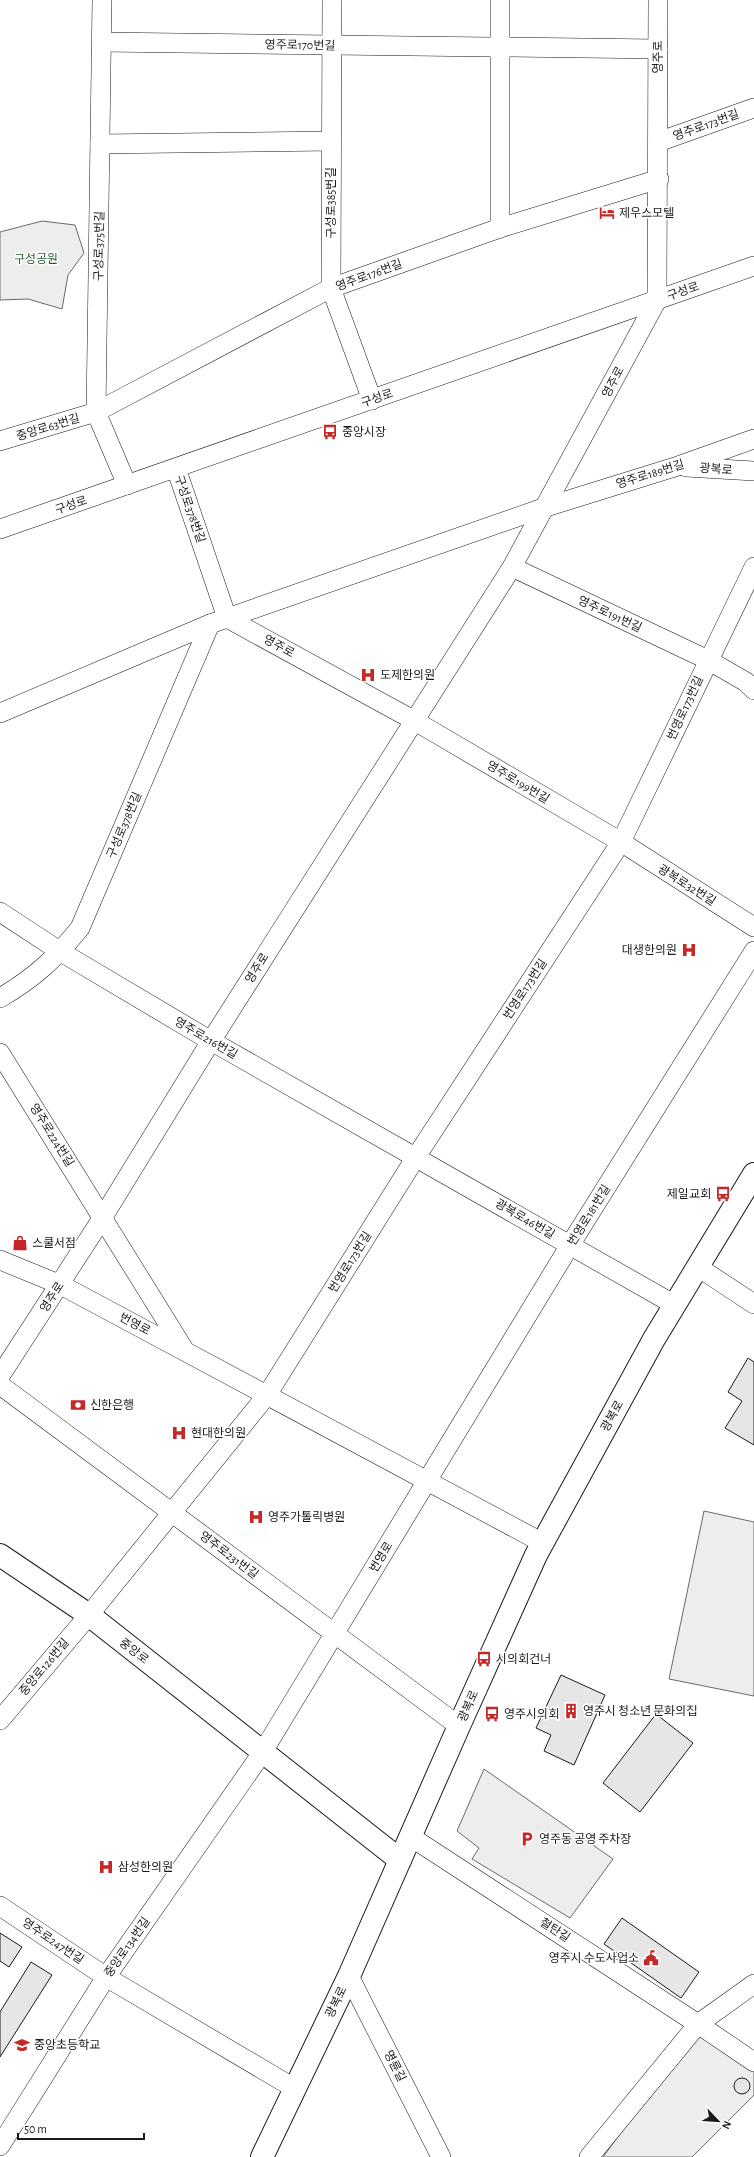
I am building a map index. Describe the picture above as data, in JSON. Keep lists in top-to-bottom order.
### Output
{
  "streets": {
    "main road": ["광복로", "중앙로"],
    "street": [
      "영주로170번길",
      "영주로",
      "영주로173번길",
      "구성로385번길",
      "구성로375번길",
      "영주로176번길",
      "구성로",
      "중앙로63번길",
      "영주로189번길",
      "구성로378번길",
      "영주로191번길",
      "번영로173번길",
      "영주로199번길",
      "광복로32번길",
      "영주로216번길",
      "영주로224번길",
      "번영로181번길",
      "광복로46번길",
      "번영로",
      "영주로231번길",
      "중앙로126번길",
      "철탄길",
      "영주로247번길",
      "중앙로134번길",
      "명륜길"
    ]
  },
  "crossings": [
    ["영주로170번길", "영주로"],
    ["영주로170번길", "구성로385번길"],
    ["영주로170번길", "구성로375번길"],
    ["영주로", "영주로173번길"],
    ["영주로", "영주로176번길"],
    ["영주로", "구성로"],
    ["영주로", "영주로189번길"],
    ["영주로", "구성로378번길"],
    ["영주로", "영주로191번길"],
    ["영주로", "영주로199번길"],
    ["영주로", "영주로216번길"],
    ["영주로", "영주로224번길"],
    ["영주로", "번영로"],
    ["구성로385번길", "영주로176번길"],
    ["구성로385번길", "구성로"],
    ["구성로375번길", "영주로176번길"],
    ["구성로375번길", "구성로"],
    ["구성로375번길", "중앙로63번길"],
    ["영주로176번길", "중앙로63번길"],
    ["구성로", "구성로378번길"],
    ["광복로", "영주로189번길"],
    ["광복로", "광복로46번길"],
    ["광복로", "번영로"],
    ["광복로", "영주로231번길"],
    ["광복로", "중앙로"],
    ["광복로", "철탄길"],
    ["광복로", "영주로247번길"],
    ["광복로", "명륜길"],
    ["영주로189번길", "구성로378번길"],
    ["구성로378번길", "영주로216번길"],
    ["영주로191번길", "번영로173번길"],
    ["번영로173번길", "영주로199번길"],
    ["번영로173번길", "광복로32번길"],
    ["번영로173번길", "영주로216번길"],
    ["번영로173번길", "광복로46번길"],
    ["번영로173번길", "번영로"],
    ["영주로199번길", "광복로32번길"],
    ["영주로216번길", "광복로46번길"],
    ["번영로181번길", "광복로46번길"],
    ["번영로181번길", "번영로"],
    ["번영로", "영주로231번길"],
    ["중앙로", "중앙로126번길"],
    ["중앙로", "중앙로134번길"],
    ["영주로247번길", "중앙로134번길"]
  ],
  "parks": ["구성공원"],
  "places": {
    "hotel": ["제우스모텔"],
    "bus stop": [
      "중앙시장",
      "제일교회",
      "시의회건너",
      "영주시의회"
    ],
    "hospital": [
      "도제한의원",
      "대생한의원",
      "현대한의원",
      "영주가톨릭병원",
      "삼성한의원"
    ],
    "shop": ["스쿨서점"],
    "bank": ["신한은행"],
    "building": ["영주시 청소년 문화의집"],
    "parking": ["영주동 공영 주차장"],
    "public building": ["영주시 수도사업소"],
    "school or university": ["중앙초등학교"]
  },
  "scale_bar": "50 m",
  "north": "bottom right"
}
